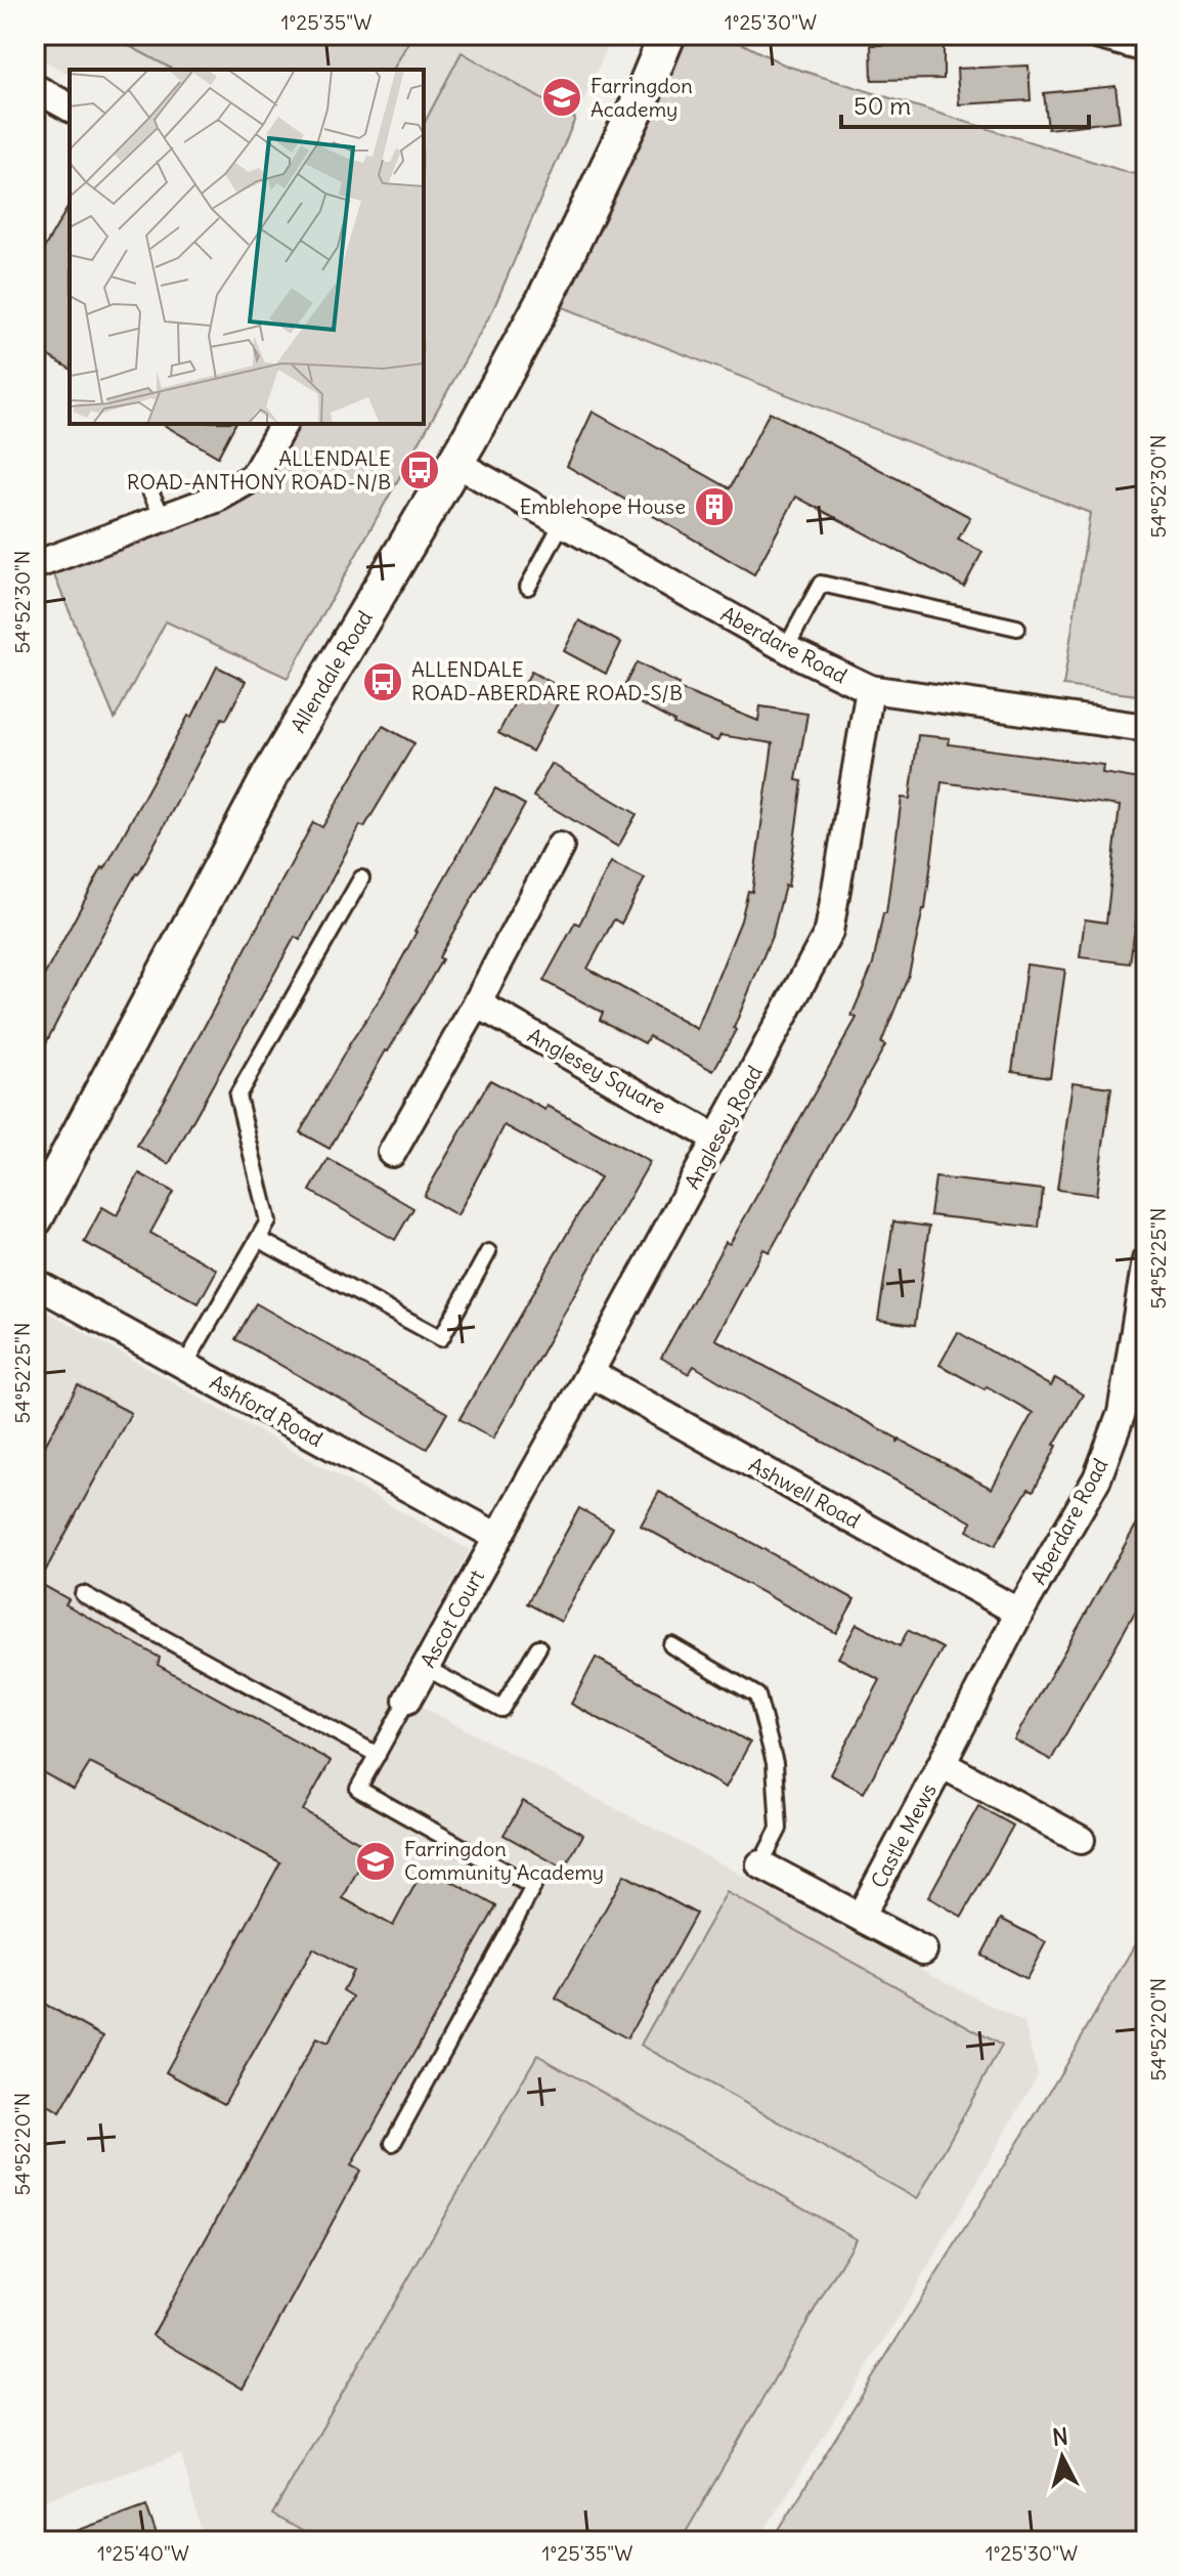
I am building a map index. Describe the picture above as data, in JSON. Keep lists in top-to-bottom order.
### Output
{
  "streets": {
    "street": [
      "Aberdare Road",
      "Allendale Road",
      "Anglesey Square",
      "Anglesey Road",
      "Ashford Road",
      "Ashwell Road",
      "Ascot Court",
      "Castle Mews"
    ]
  },
  "crossings": [
    ["Aberdare Road", "Allendale Road"],
    ["Aberdare Road", "Anglesey Road"],
    ["Aberdare Road", "Ashwell Road"],
    ["Aberdare Road", "Castle Mews"],
    ["Anglesey Square", "Anglesey Road"],
    ["Anglesey Road", "Ashford Road"],
    ["Anglesey Road", "Ashwell Road"],
    ["Anglesey Road", "Ascot Court"],
    ["Ashford Road", "Ascot Court"]
  ],
  "places": {
    "school or university": ["Farringdon Academy", "Farringdon Community Academy"],
    "bus stop": ["ALLENDALE ROAD-ANTHONY ROAD-N/B", "ALLENDALE ROAD-ABERDARE ROAD-S/B"],
    "building": ["Emblehope House"]
  },
  "scale_bar": "50 m",
  "north": "top",
  "coordinates": [
    "1°25'35\"W",
    "1°25'30\"W",
    "54°52'30\"N",
    "54°52'25\"N",
    "54°52'20\"N",
    "1°25'40\"W"
  ]
}
